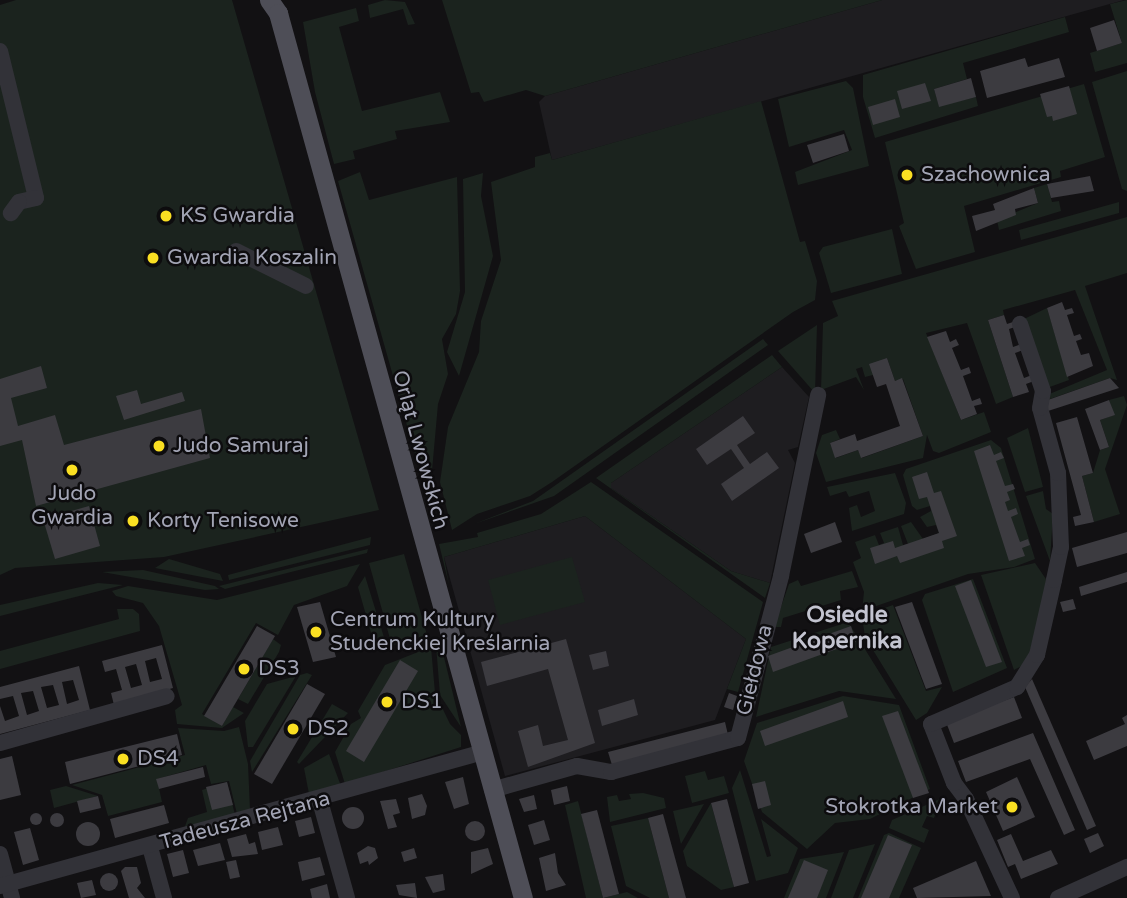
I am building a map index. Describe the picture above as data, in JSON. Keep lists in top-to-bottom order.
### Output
{
  "streets": {
    "main road": ["Orląt Lwowskich"],
    "street": ["Giełdowa", "Tadeusza Rejtana"]
  },
  "crossings": [
    ["Orląt Lwowskich", "Giełdowa"],
    ["Orląt Lwowskich", "Tadeusza Rejtana"]
  ],
  "districts": ["Osiedle Kopernika"],
  "places": [
    "Szachownica",
    "KS Gwardia",
    "Gwardia Koszalin",
    "Judo Samuraj",
    "Judo Gwardia",
    "Korty Tenisowe",
    "Centrum Kultury Studenckiej Kreślarnia",
    "DS3",
    "DS1",
    "DS2",
    "DS4",
    "Stokrotka Market"
  ]
}
